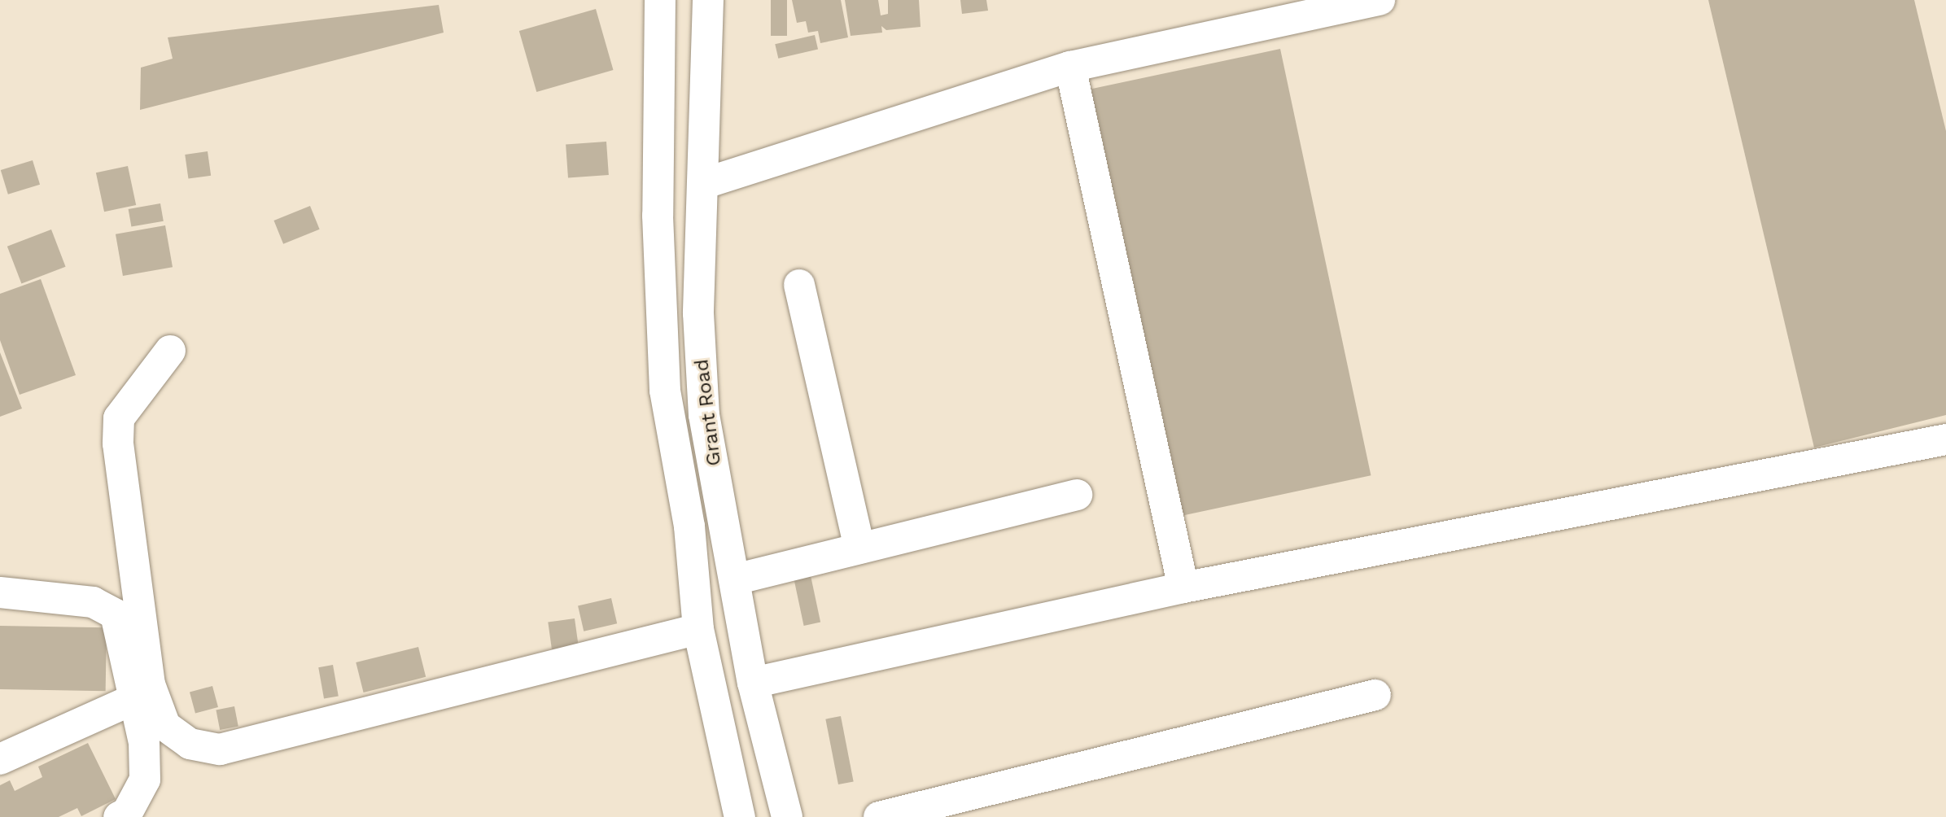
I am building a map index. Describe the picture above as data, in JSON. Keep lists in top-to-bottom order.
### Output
{
  "streets": {
    "main road": ["Grant Road"]
  }
}
